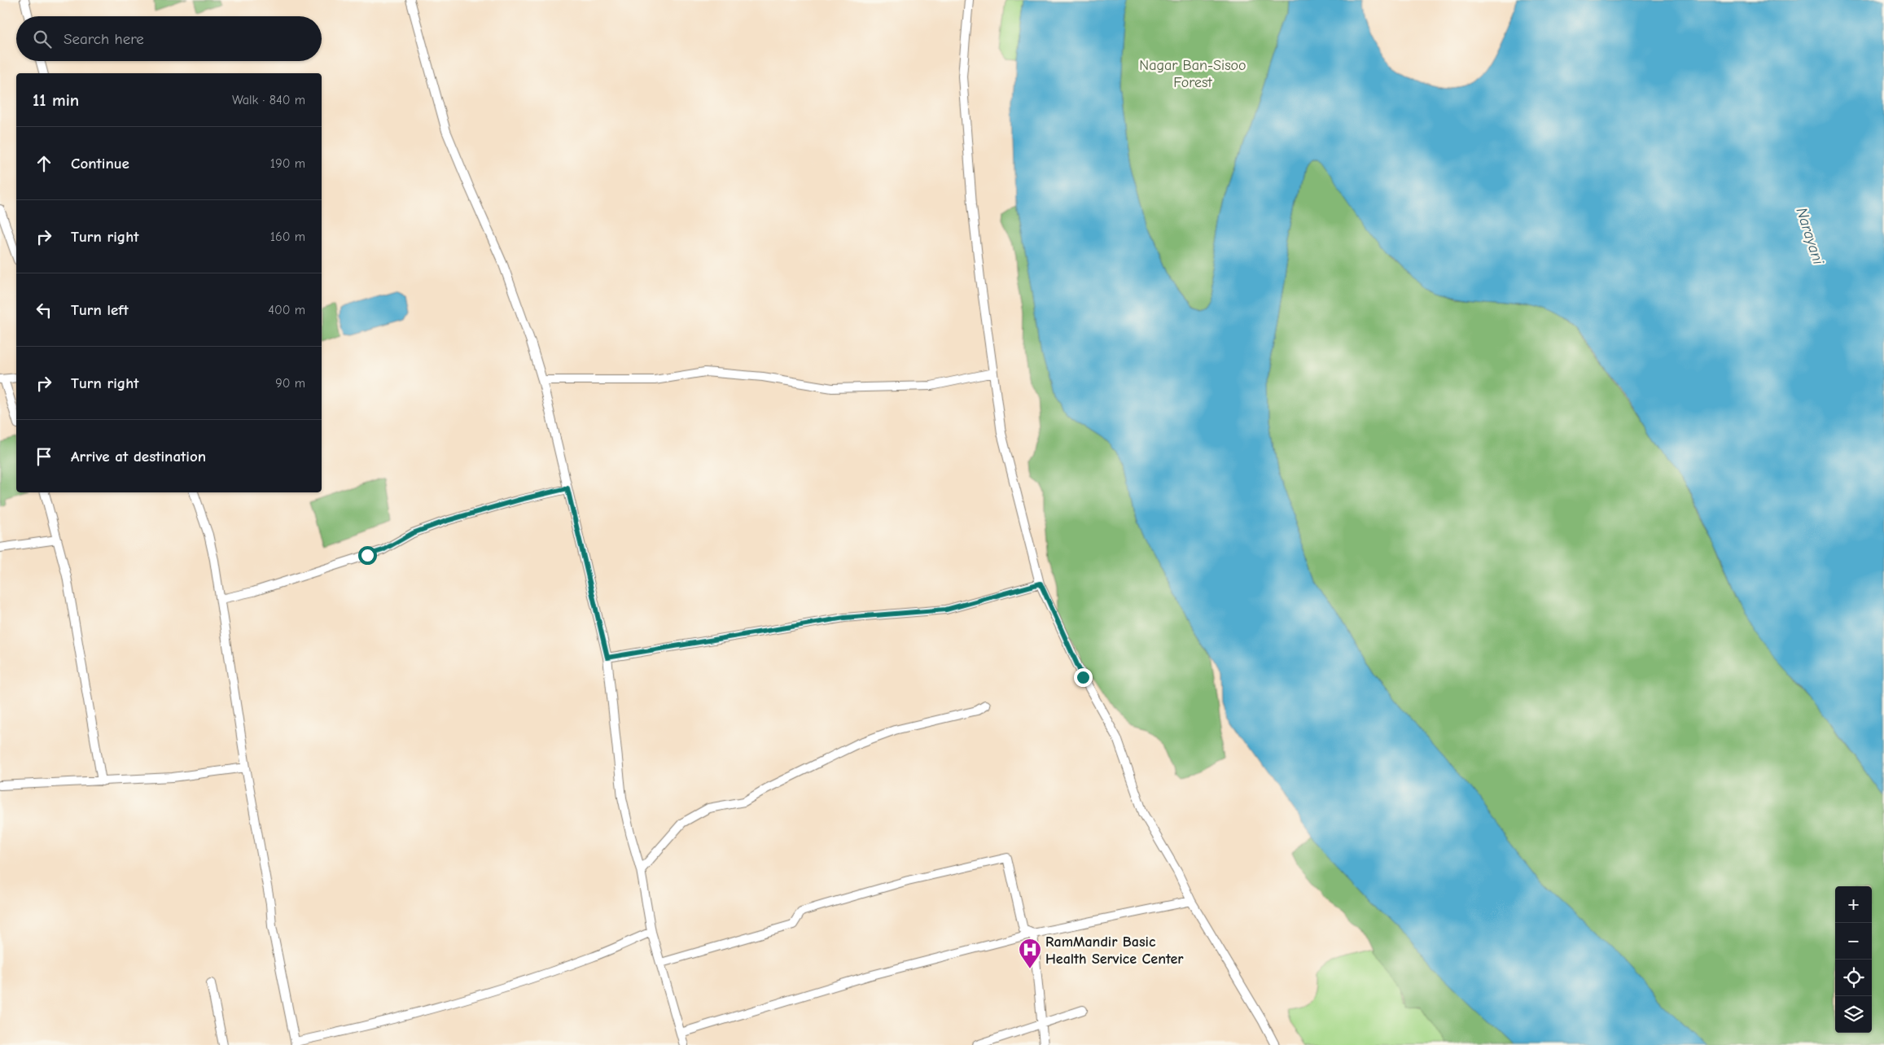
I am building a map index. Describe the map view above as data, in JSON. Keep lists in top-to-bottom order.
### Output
{
  "water": ["Narayani"],
  "parks": ["Nagar Ban-Sisoo Forest"],
  "places": {
    "hospital": ["RamMandir Basic Health Service Center"]
  },
  "page": {
    "search": "Search here",
    "heading": ["11 min", "Walk · 840 m"],
    "list": [
      ["Continue", "190 m"],
      ["Turn right", "160 m"],
      ["Turn left", "400 m"],
      ["Turn right", "90 m"],
      "Arrive at destination"
    ],
    "map_buttons": ["+", "−"]
  }
}
